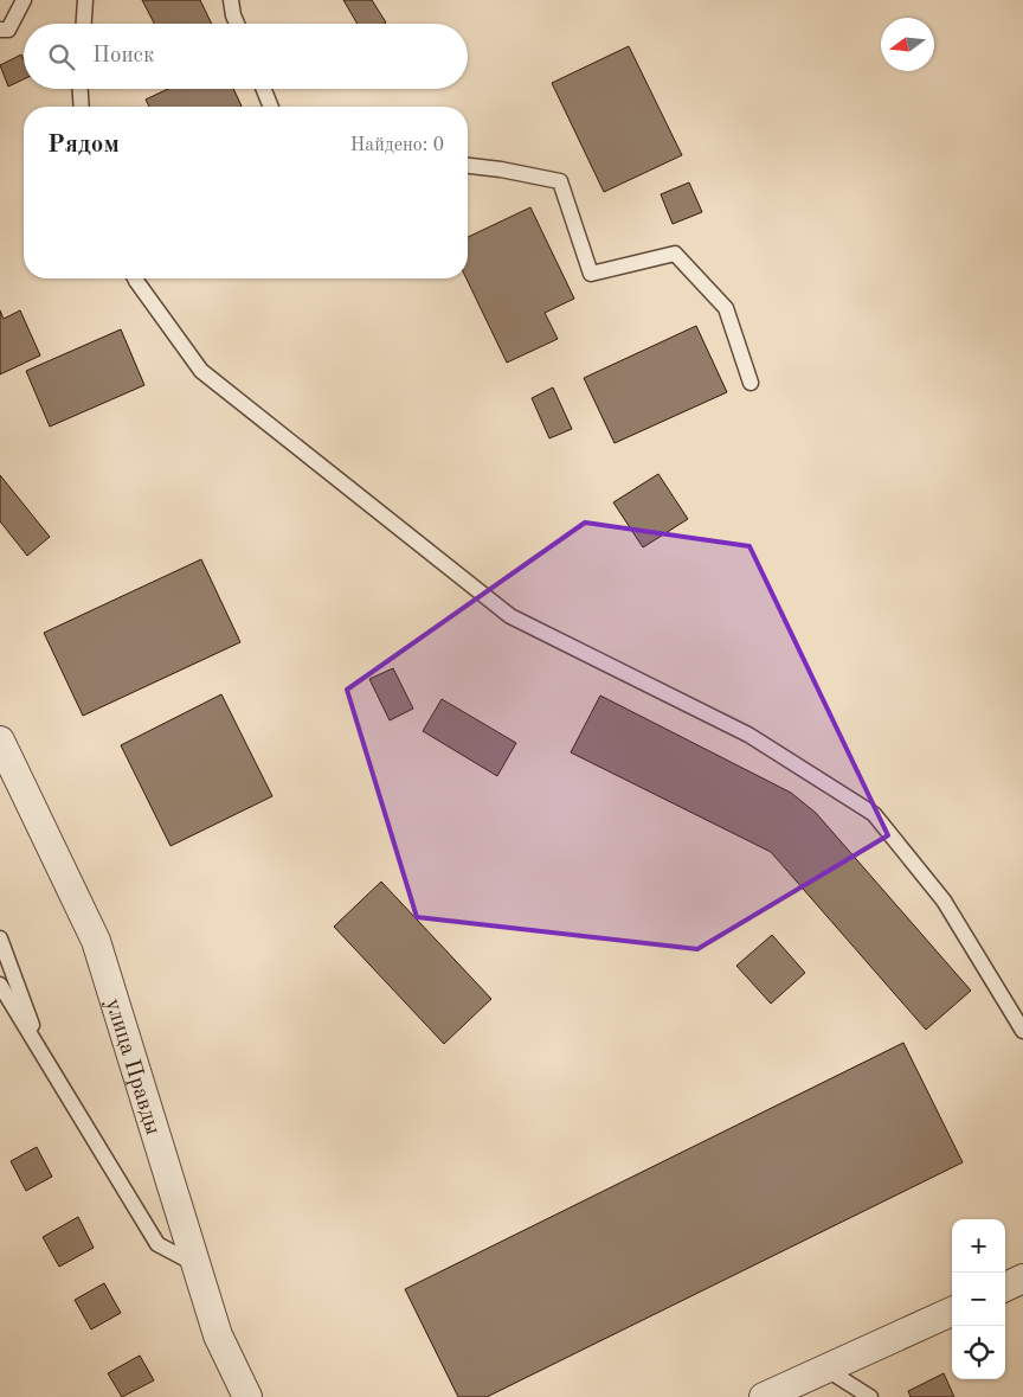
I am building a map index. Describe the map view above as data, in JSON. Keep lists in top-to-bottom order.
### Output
{
  "streets": {
    "street": ["улица Правды"]
  },
  "north": "left",
  "page": {
    "search": "Поиск",
    "heading": ["Рядом", "Найдено: 0"],
    "map_buttons": ["+", "−"]
  }
}
